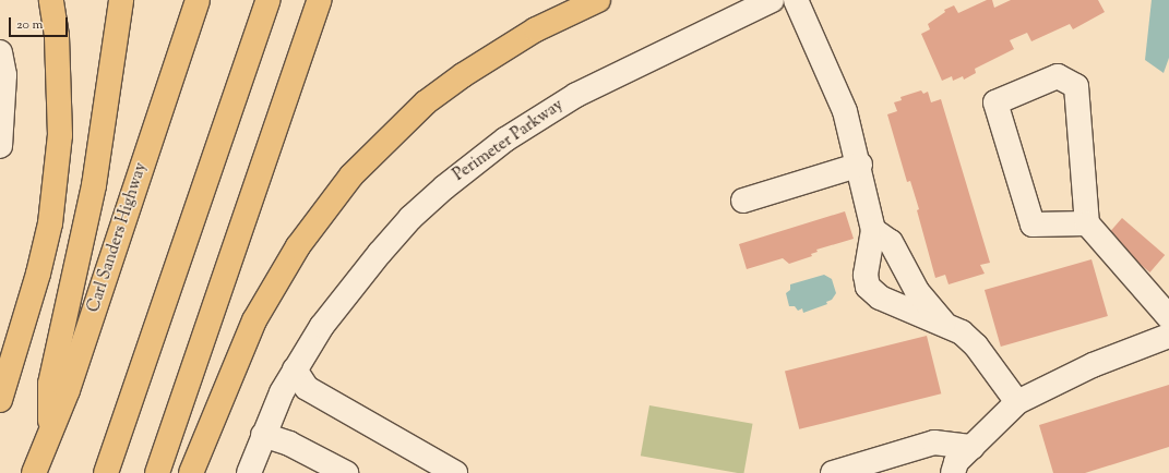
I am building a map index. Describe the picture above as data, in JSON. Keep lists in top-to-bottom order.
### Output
{
  "streets": {
    "highway": ["Carl Sanders Highway"],
    "street": ["Perimeter Parkway"]
  },
  "scale_bar": "20 m"
}
